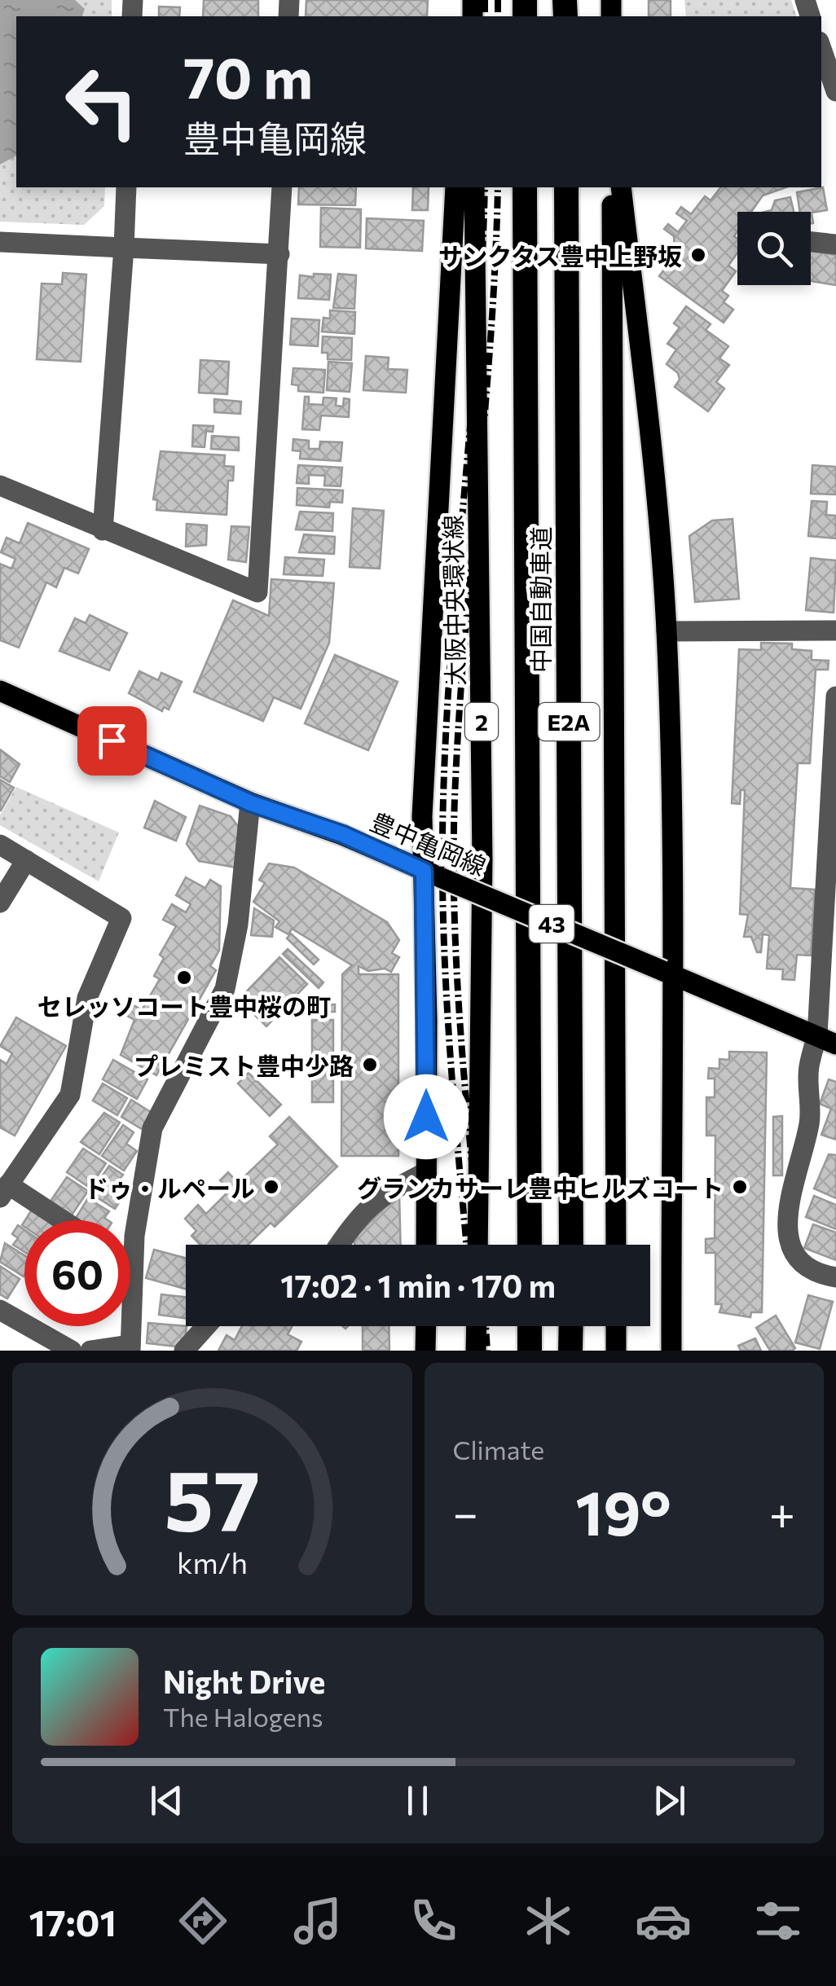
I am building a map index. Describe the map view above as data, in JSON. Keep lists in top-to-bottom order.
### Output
{
  "streets": {
    "highway": ["中国自動車道", "E2A"],
    "main road": [
      "大阪中央環状線",
      "2",
      "豊中亀岡線",
      "43"
    ]
  },
  "places": [
    "サンクタス豊中上野坂",
    "セレッソコート豊中桜の町",
    "プレミスト豊中少路",
    "ドゥ・ルペール",
    "グランカサーレ豊中ヒルズコート"
  ],
  "page": {
    "turn": ["70 m", "豊中亀岡線"],
    "limit": "60",
    "trip": "17:02 · 1 min · 170 m",
    "tile": "Climate",
    "heat": ["−", "19°", "+"],
    "song": ["Night Drive", "The Halogens"],
    "tabs": "17:01",
    "gauge": ["57", "km/h"]
  }
}
